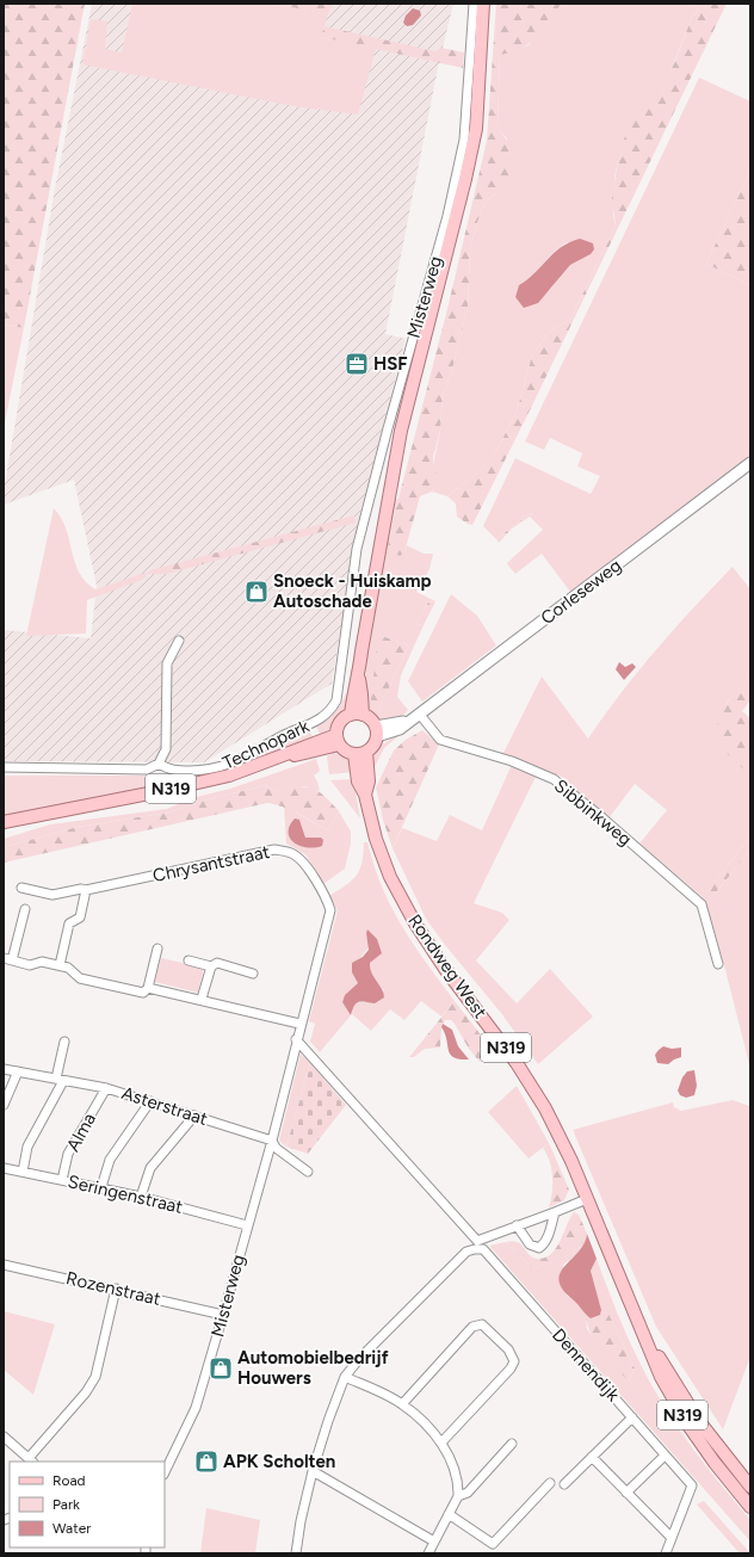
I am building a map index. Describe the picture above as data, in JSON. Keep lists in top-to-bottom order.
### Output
{
  "streets": {
    "main road": [
      "Misterweg",
      "Corleseweg",
      "N319",
      "Rondweg West"
    ],
    "street": [
      "Technopark",
      "Sibbinkweg",
      "Chrysantstraat",
      "Asterstraat",
      "Alma",
      "Seringenstraat",
      "Rozenstraat",
      "Dennendijk"
    ]
  },
  "crossings": [
    ["Misterweg", "Corleseweg"],
    ["Misterweg", "Technopark"],
    ["Misterweg", "N319"],
    ["Misterweg", "Chrysantstraat"],
    ["Misterweg", "Rondweg West"],
    ["Misterweg", "Asterstraat"],
    ["Misterweg", "Seringenstraat"],
    ["Misterweg", "Rozenstraat"],
    ["Corleseweg", "N319"],
    ["Corleseweg", "Sibbinkweg"],
    ["Corleseweg", "Rondweg West"],
    ["N319", "Rondweg West"],
    ["Asterstraat", "Alma"],
    ["Alma", "Seringenstraat"]
  ],
  "places": {
    "office": ["HSF"],
    "shop": ["Snoeck - Huiskamp Autoschade", "Automobielbedrijf Houwers", "APK Scholten"]
  },
  "legend": ["Road", "Park", "Water"]
}
